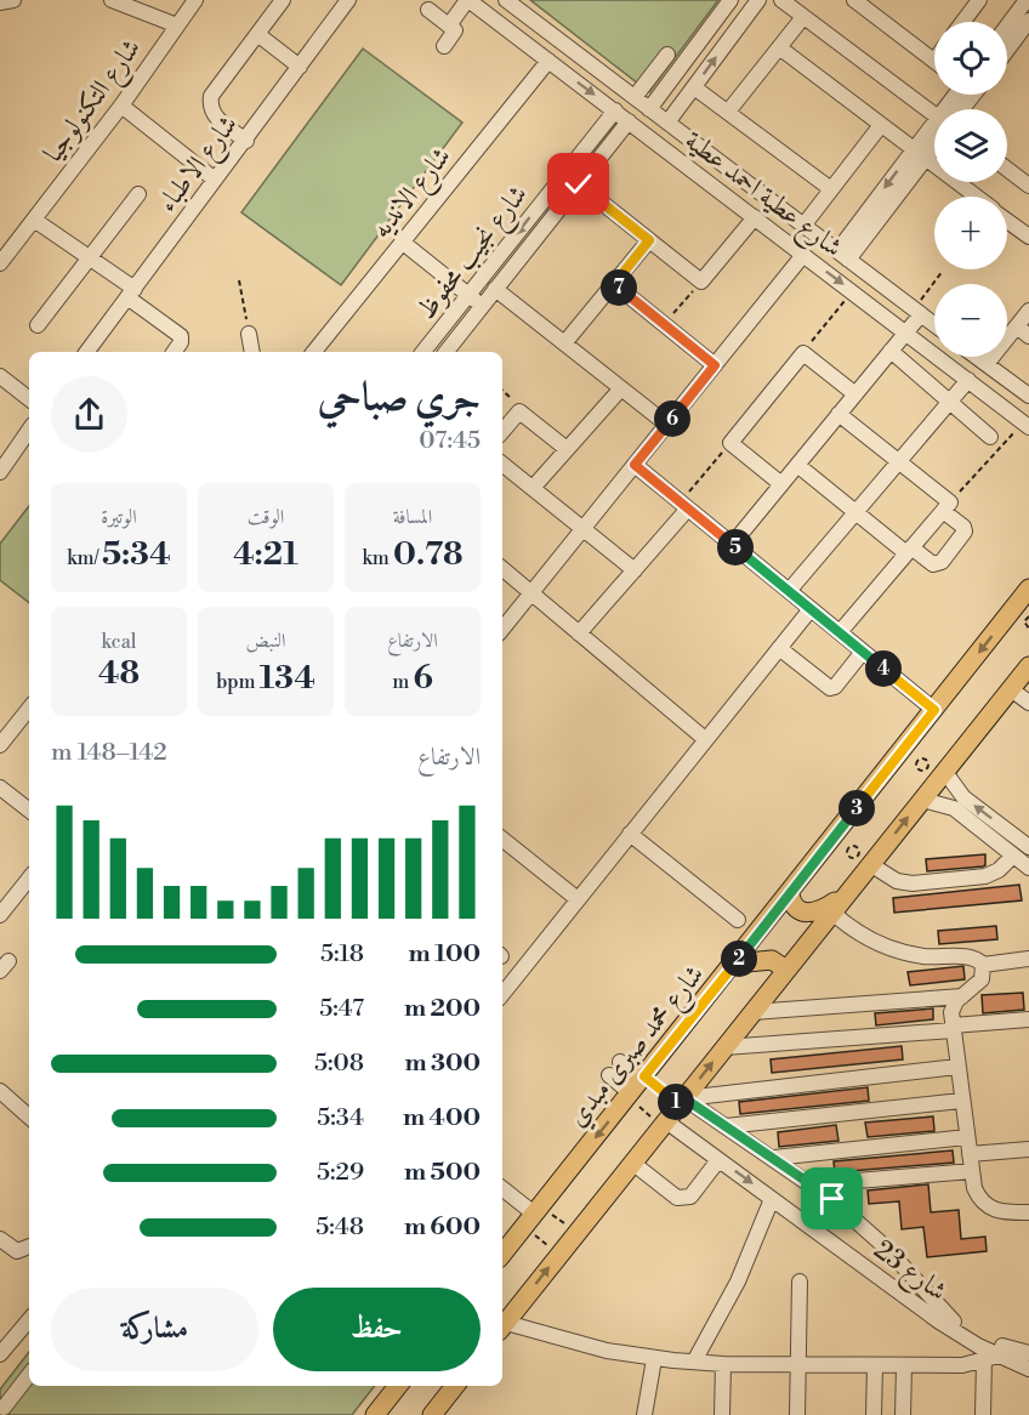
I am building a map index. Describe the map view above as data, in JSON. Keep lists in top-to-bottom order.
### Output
{
  "streets": {
    "main road": ["شارع محمد صبرى مبدي"],
    "street": [
      "شارع التكنولوجيا",
      "شارع الاطباء",
      "شارع الانديه",
      "شارع عطية احمد عطية",
      "شارع نجيب محفوظ",
      "شارع 23"
    ]
  },
  "crossings": [
    ["شارع الانديه", "شارع عطية احمد عطية"],
    ["شارع عطية احمد عطية", "شارع نجيب محفوظ"]
  ],
  "page": {
    "map_buttons": ["+", "−"],
    "pins": [
      "7",
      "6",
      "5",
      "4",
      "3",
      "2",
      "1"
    ],
    "heading": ["جري صباحي", "07:45"],
    "stats": [
      ["المسافة", "0.78 km"],
      ["الوقت", "4:21"],
      ["الوتيرة", "5:34 /km"],
      ["الارتفاع", "6 m"],
      ["النبض", "134 bpm"],
      ["kcal", "48"]
    ],
    "chart": ["الارتفاع", "142–148 m"],
    "list": [
      {
        "name": "100 m",
        "note": "5:18"
      },
      {
        "name": "200 m",
        "note": "5:47"
      },
      {
        "name": "300 m",
        "note": "5:08"
      },
      {
        "name": "400 m",
        "note": "5:34"
      },
      {
        "name": "500 m",
        "note": "5:29"
      },
      {
        "name": "600 m",
        "note": "5:48"
      }
    ],
    "buttons": ["حفظ", "مشاركة"]
  }
}
